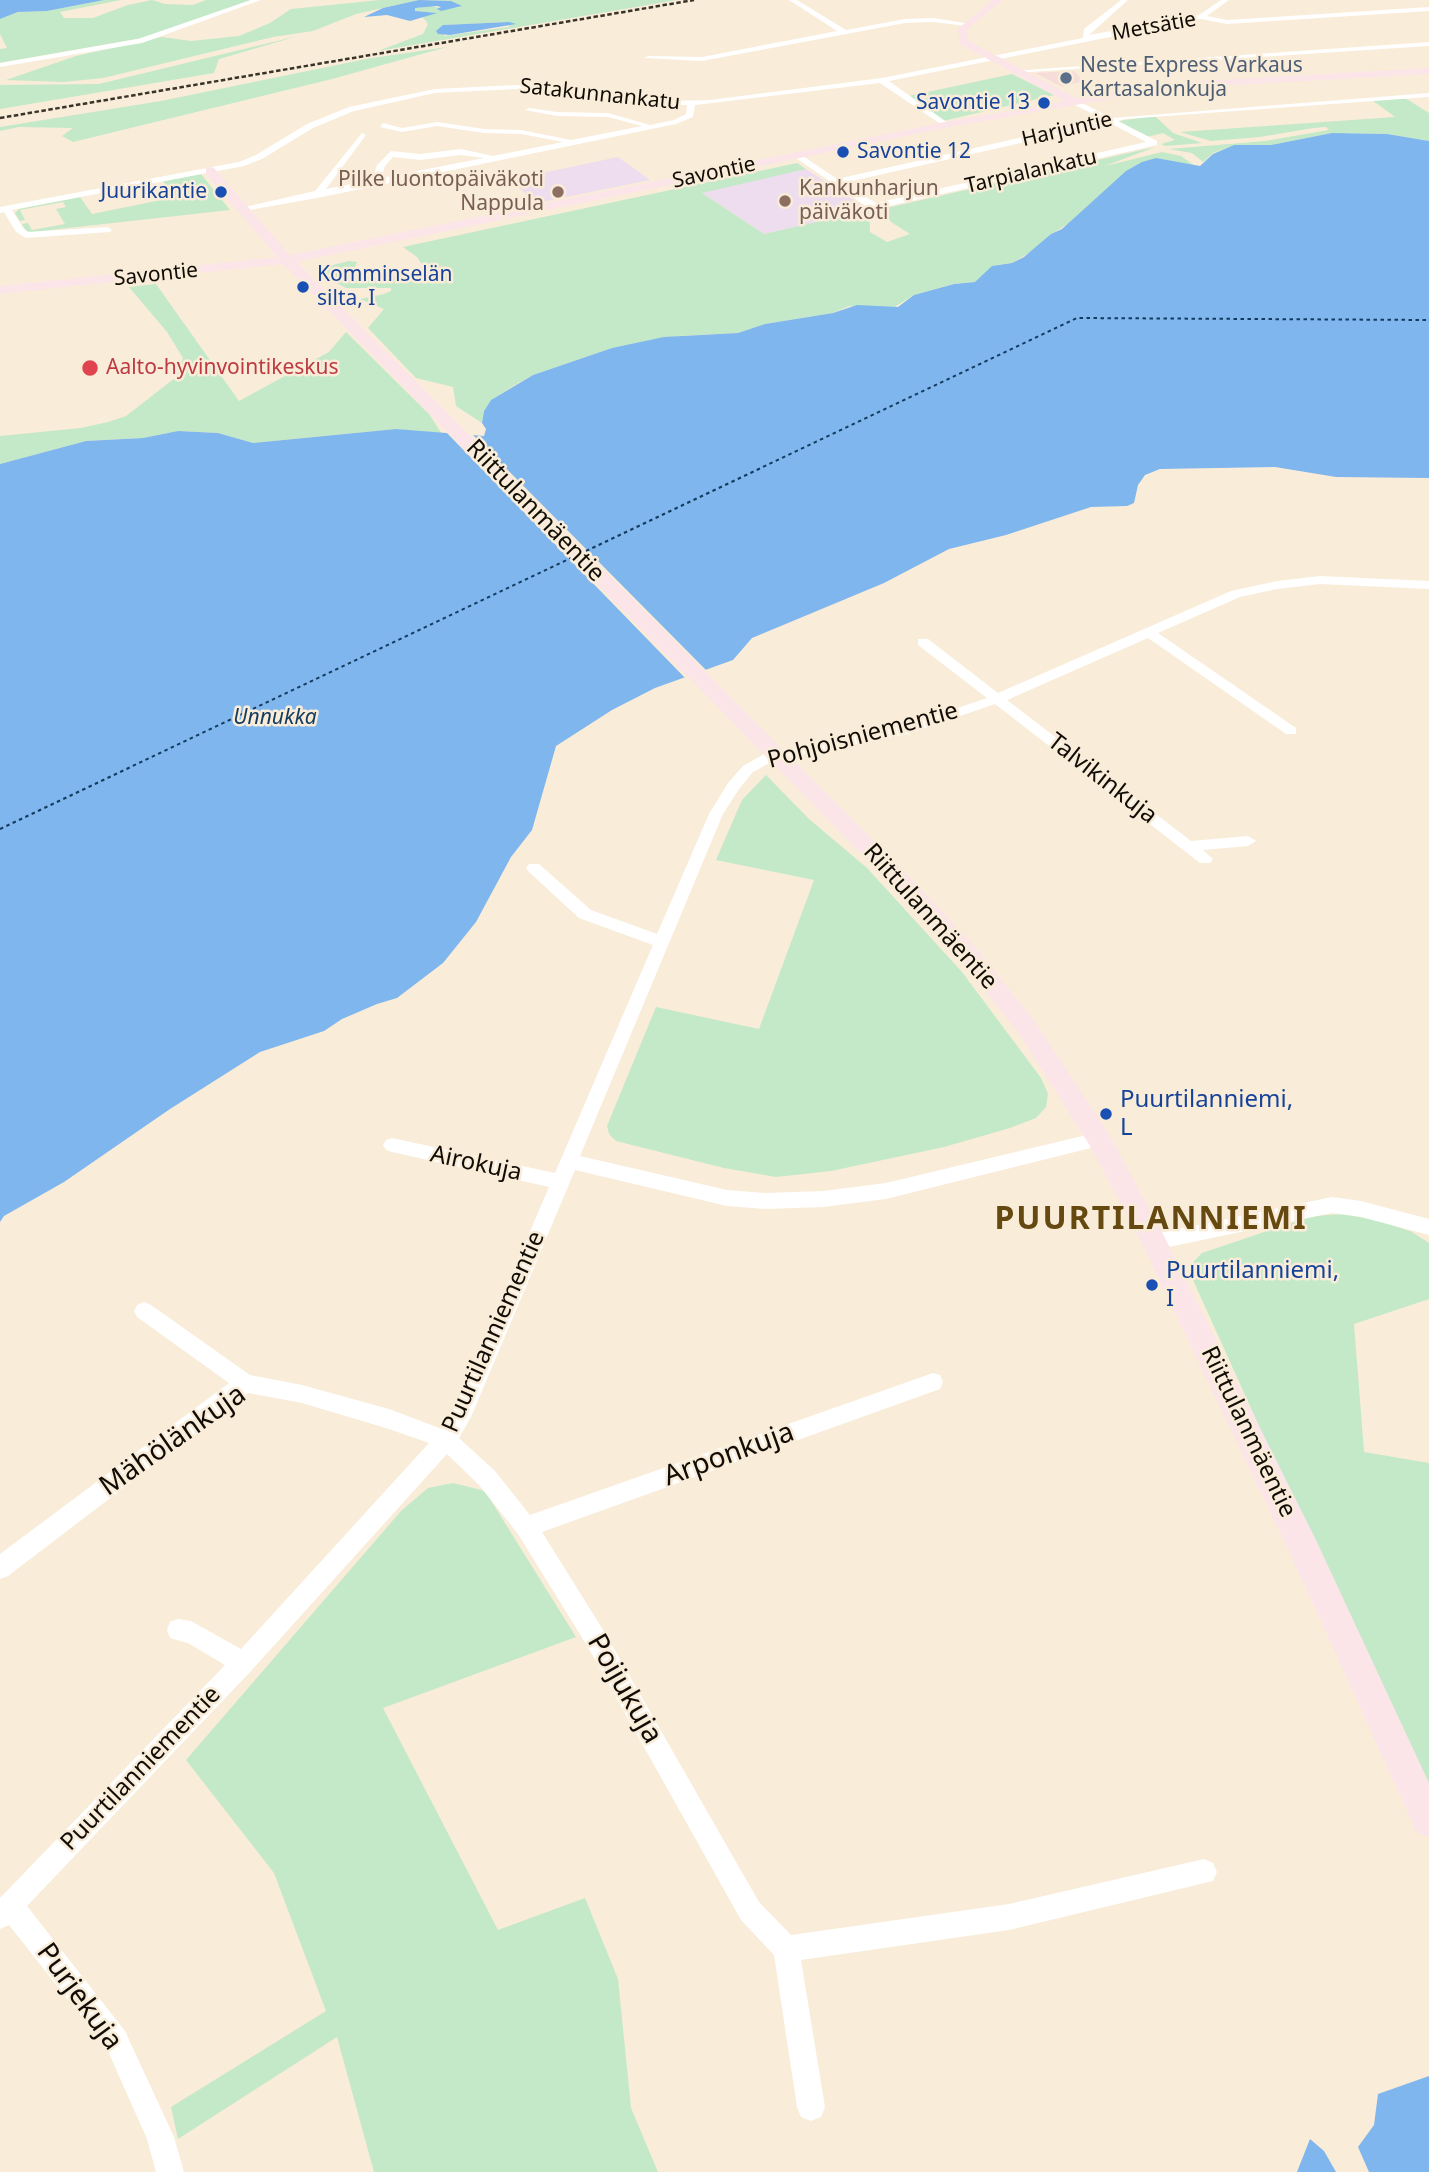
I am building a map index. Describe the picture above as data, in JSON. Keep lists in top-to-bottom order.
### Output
{
  "streets": {
    "street": [
      "Metsätie",
      "Satakunnankatu",
      "Harjuntie",
      "Tarpialankatu",
      "Savontie",
      "Riittulanmäentie",
      "Pohjoisniementie",
      "Talvikinkuja",
      "Airokuja",
      "Puurtilanniementie",
      "Mähölänkuja",
      "Arponkuja",
      "Poijukuja",
      "Purjekuja"
    ]
  },
  "crossings": [
    ["Metsätie", "Satakunnankatu"],
    ["Satakunnankatu", "Riittulanmäentie"],
    ["Harjuntie", "Tarpialankatu"],
    ["Savontie", "Riittulanmäentie"],
    ["Pohjoisniementie", "Talvikinkuja"],
    ["Pohjoisniementie", "Puurtilanniementie"],
    ["Airokuja", "Puurtilanniementie"],
    ["Puurtilanniementie", "Mähölänkuja"],
    ["Puurtilanniementie", "Poijukuja"],
    ["Puurtilanniementie", "Purjekuja"],
    ["Mähölänkuja", "Poijukuja"],
    ["Arponkuja", "Poijukuja"]
  ],
  "districts": ["PUURTILANNIEMI"],
  "water": ["Unnukka"],
  "places": [
    "Neste Express Varkaus Kartasalonkuja",
    "Savontie 13",
    "Savontie 12",
    "Juurikantie",
    "Pilke luontopäiväkoti Nappula",
    "Kankunharjun päiväkoti",
    "Komminselän silta, I",
    "Aalto-hyvinvointikeskus",
    "Puurtilanniemi, L",
    "Puurtilanniemi, I"
  ]
}
